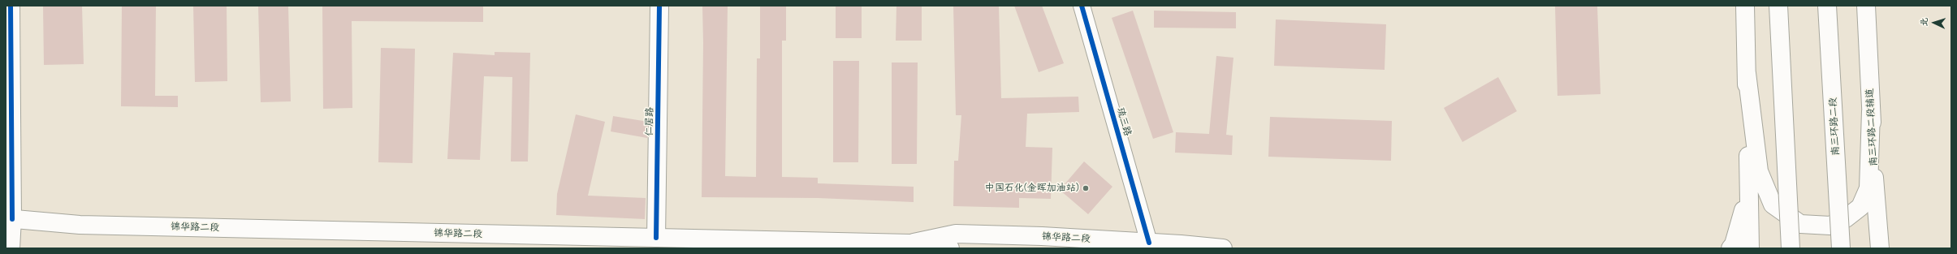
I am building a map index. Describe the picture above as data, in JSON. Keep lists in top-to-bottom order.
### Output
{
  "streets": {
    "main road": [
      "仁居路",
      "南三环路二段",
      "南三环路二段辅道",
      "锦华路二段"
    ],
    "street": ["琉三路"]
  },
  "crossings": [
    ["仁居路", "锦华路二段"],
    ["琉三路", "锦华路二段"]
  ],
  "places": ["中国石化(金晖加油站)"],
  "north": "left"
}
